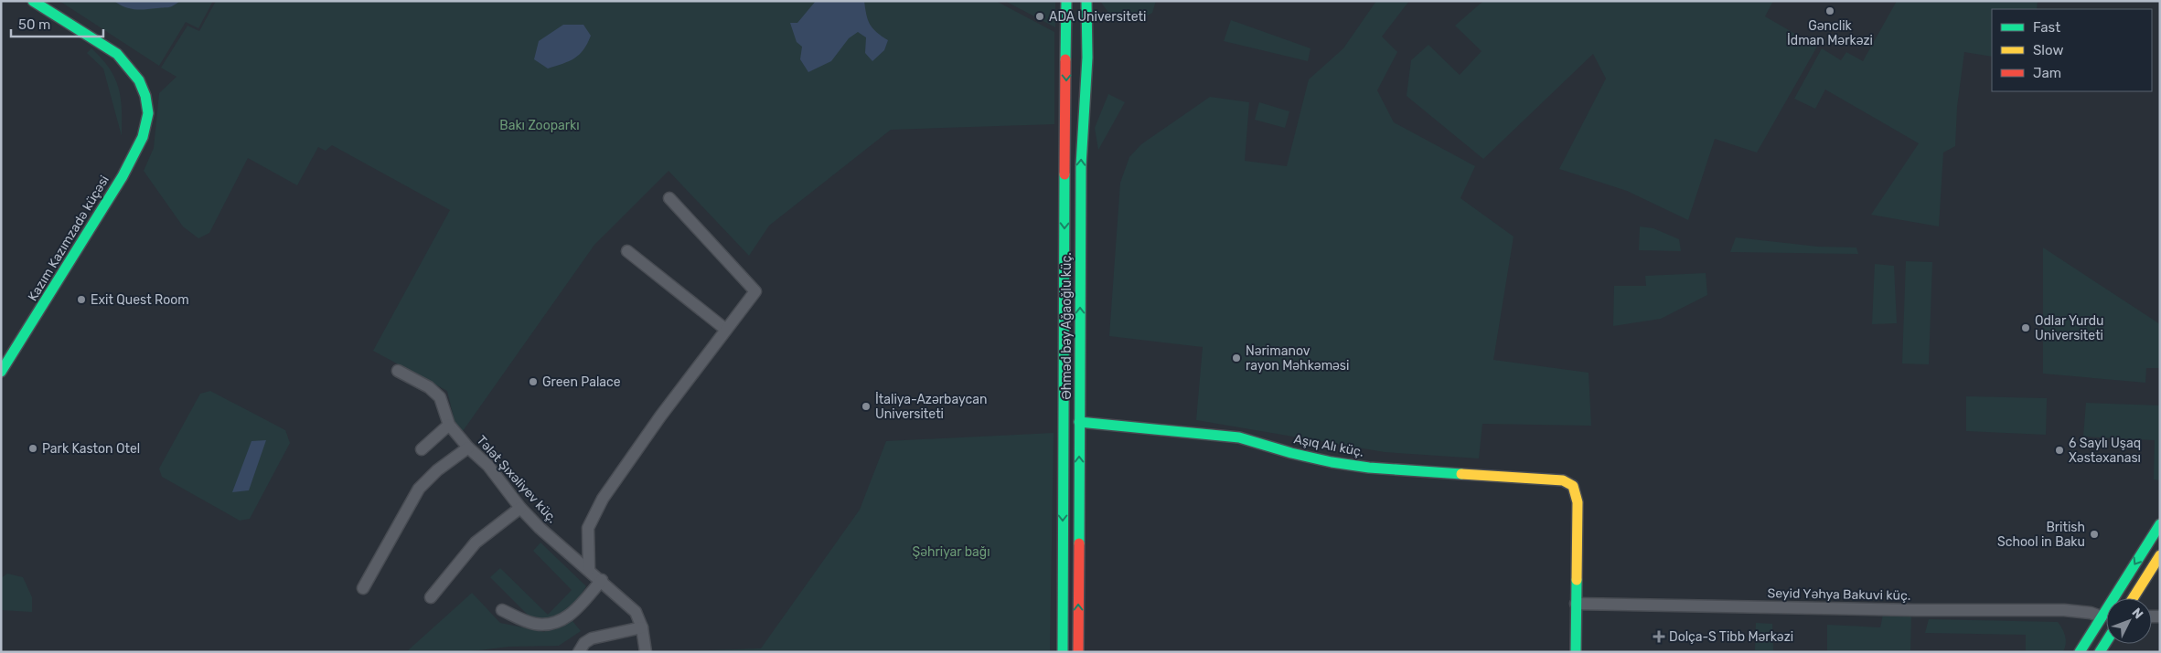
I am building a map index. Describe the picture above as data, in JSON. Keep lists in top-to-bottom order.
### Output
{
  "streets": {
    "street": [
      "Kazım Kazımzadə küçəsi",
      "Əhməd bəy Ağaoğlu küç.",
      "Aşıq Alı küç.",
      "Tələt Şıxəliyev küç.",
      "Seyid Yəhya Bakuvi küç."
    ]
  },
  "crossings": [
    ["Əhməd bəy Ağaoğlu küç.", "Aşıq Alı küç."],
    ["Aşıq Alı küç.", "Seyid Yəhya Bakuvi küç."]
  ],
  "parks": ["Bakı Zooparkı", "Şəhriyar bağı"],
  "places": {
    "other": [
      "Gənclik İdman Mərkəzi",
      "ADA Universiteti",
      "Exit Quest Room",
      "Odlar Yurdu Universiteti",
      "Nərimanov rayon Məhkəməsi",
      "Green Palace",
      "İtaliya-Azərbaycan Universiteti",
      "Park Kaston Otel",
      "6 Saylı Uşaq Xəstəxanası",
      "British School in Baku"
    ],
    "health": ["Dolça-S Tibb Mərkəzi"]
  },
  "legend": ["Fast", "Slow", "Jam"],
  "scale_bar": "50 m",
  "north": "top right"
}
